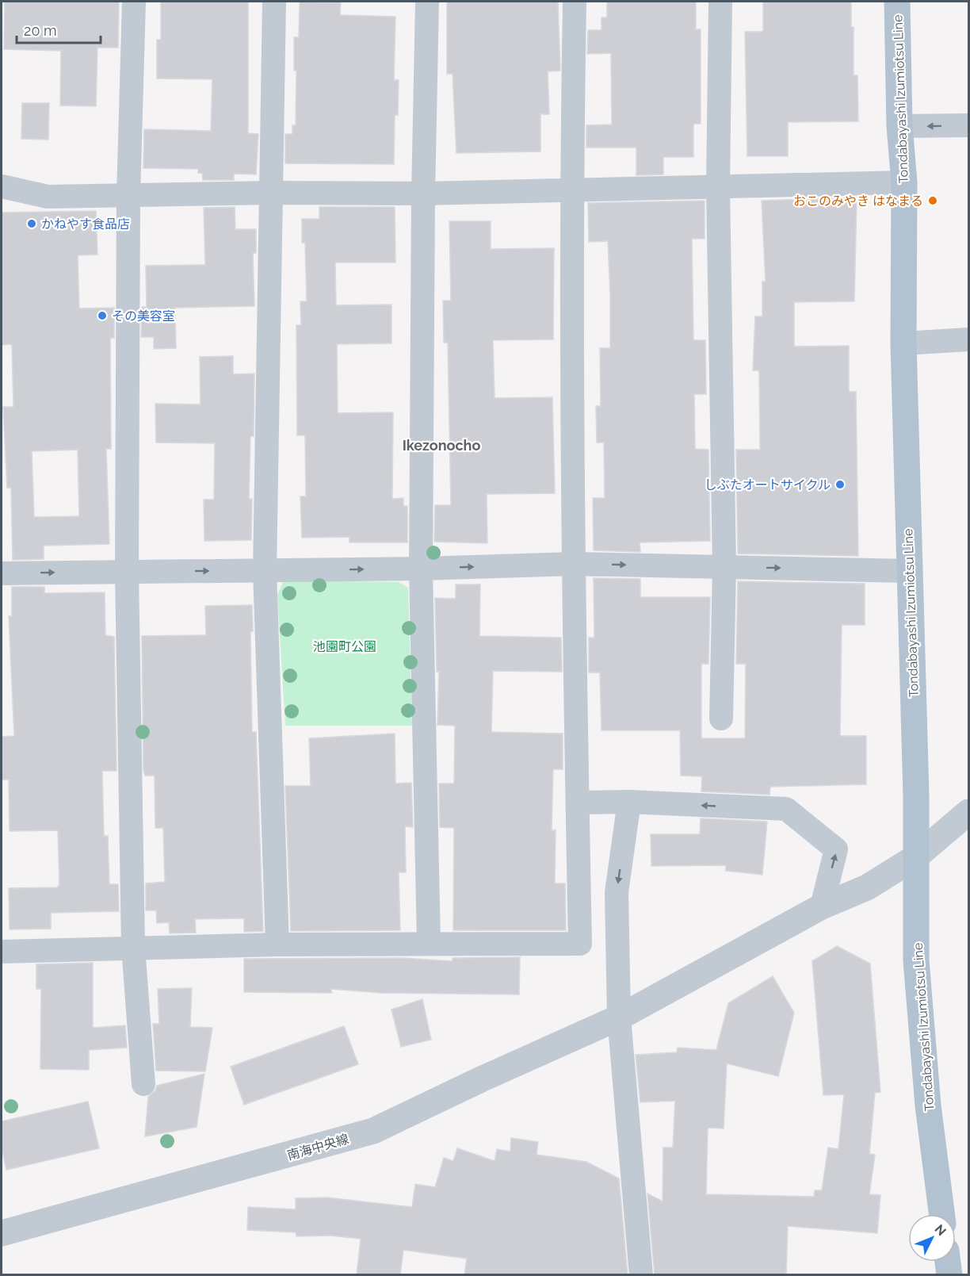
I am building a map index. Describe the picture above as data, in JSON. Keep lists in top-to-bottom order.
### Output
{
  "streets": {
    "main road": ["Tondabayashi Izumiotsu Line"],
    "street": ["南海中央線"]
  },
  "crossings": [
    ["Tondabayashi Izumiotsu Line", "南海中央線"]
  ],
  "districts": ["Ikezonocho"],
  "parks": ["池園町公園"],
  "places": [
    "おこのみやき はなまる",
    "かねやす食品店",
    "その美容室",
    "しぶたオートサイクル"
  ],
  "scale_bar": "20 m",
  "north": "top right"
}
